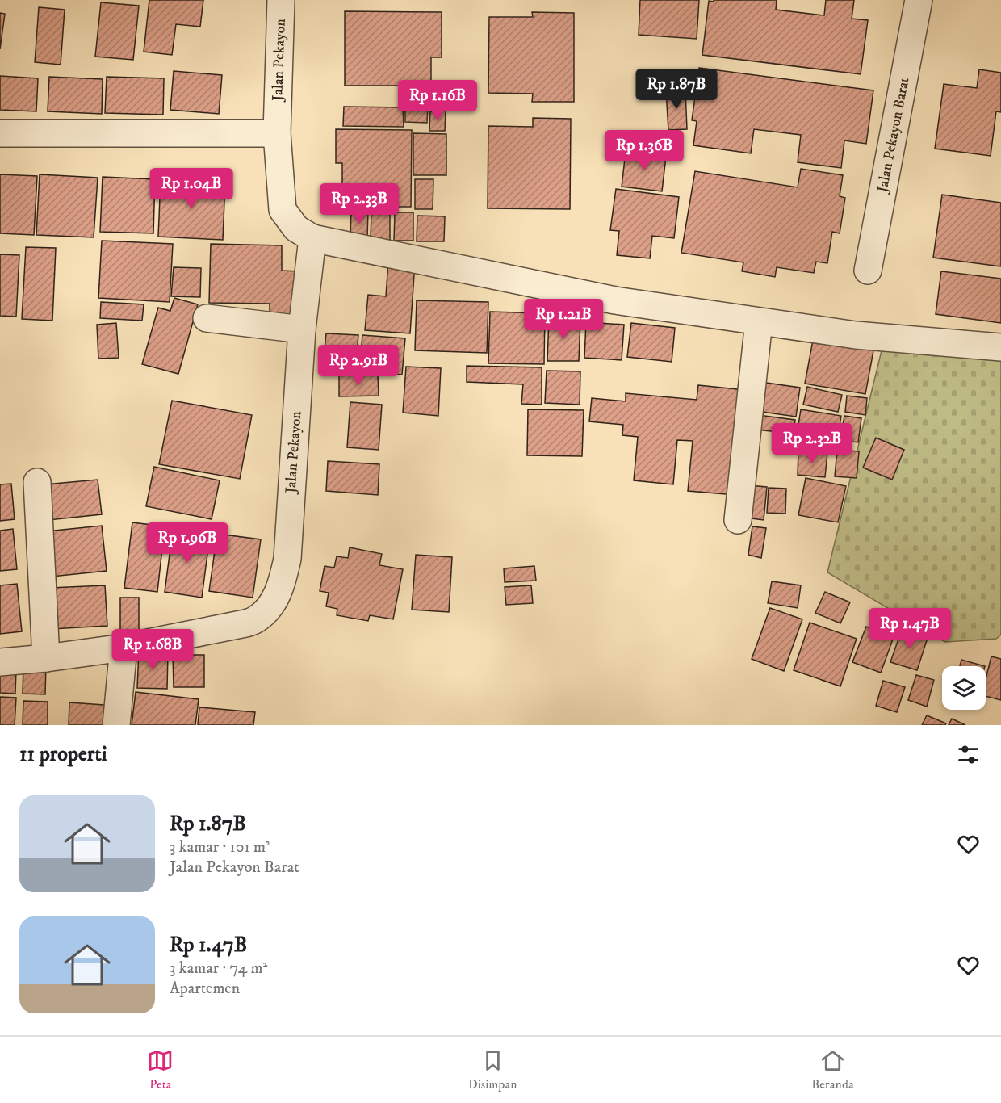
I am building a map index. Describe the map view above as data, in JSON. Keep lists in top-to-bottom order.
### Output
{
  "streets": {
    "street": ["Jalan Pekayon", "Jalan Pekayon Barat"]
  },
  "page": {
    "price": [
      "Rp 1.87B",
      "Rp 1.16B",
      "Rp 1.36B",
      "Rp 1.04B",
      "Rp 2.33B",
      "Rp 1.21B",
      "Rp 2.91B",
      "Rp 2.32B",
      "Rp 1.96B",
      "Rp 1.47B",
      "Rp 1.68B"
    ],
    "heading": "11 properti",
    "list": [
      {
        "name": "Rp 1.87B",
        "note": "3 kamar · 101 m² · Jalan Pekayon Barat"
      },
      {
        "name": "Rp 1.47B",
        "note": "3 kamar · 74 m² · Apartemen"
      }
    ],
    "tabs": ["Peta", "Disimpan", "Beranda"]
  }
}
